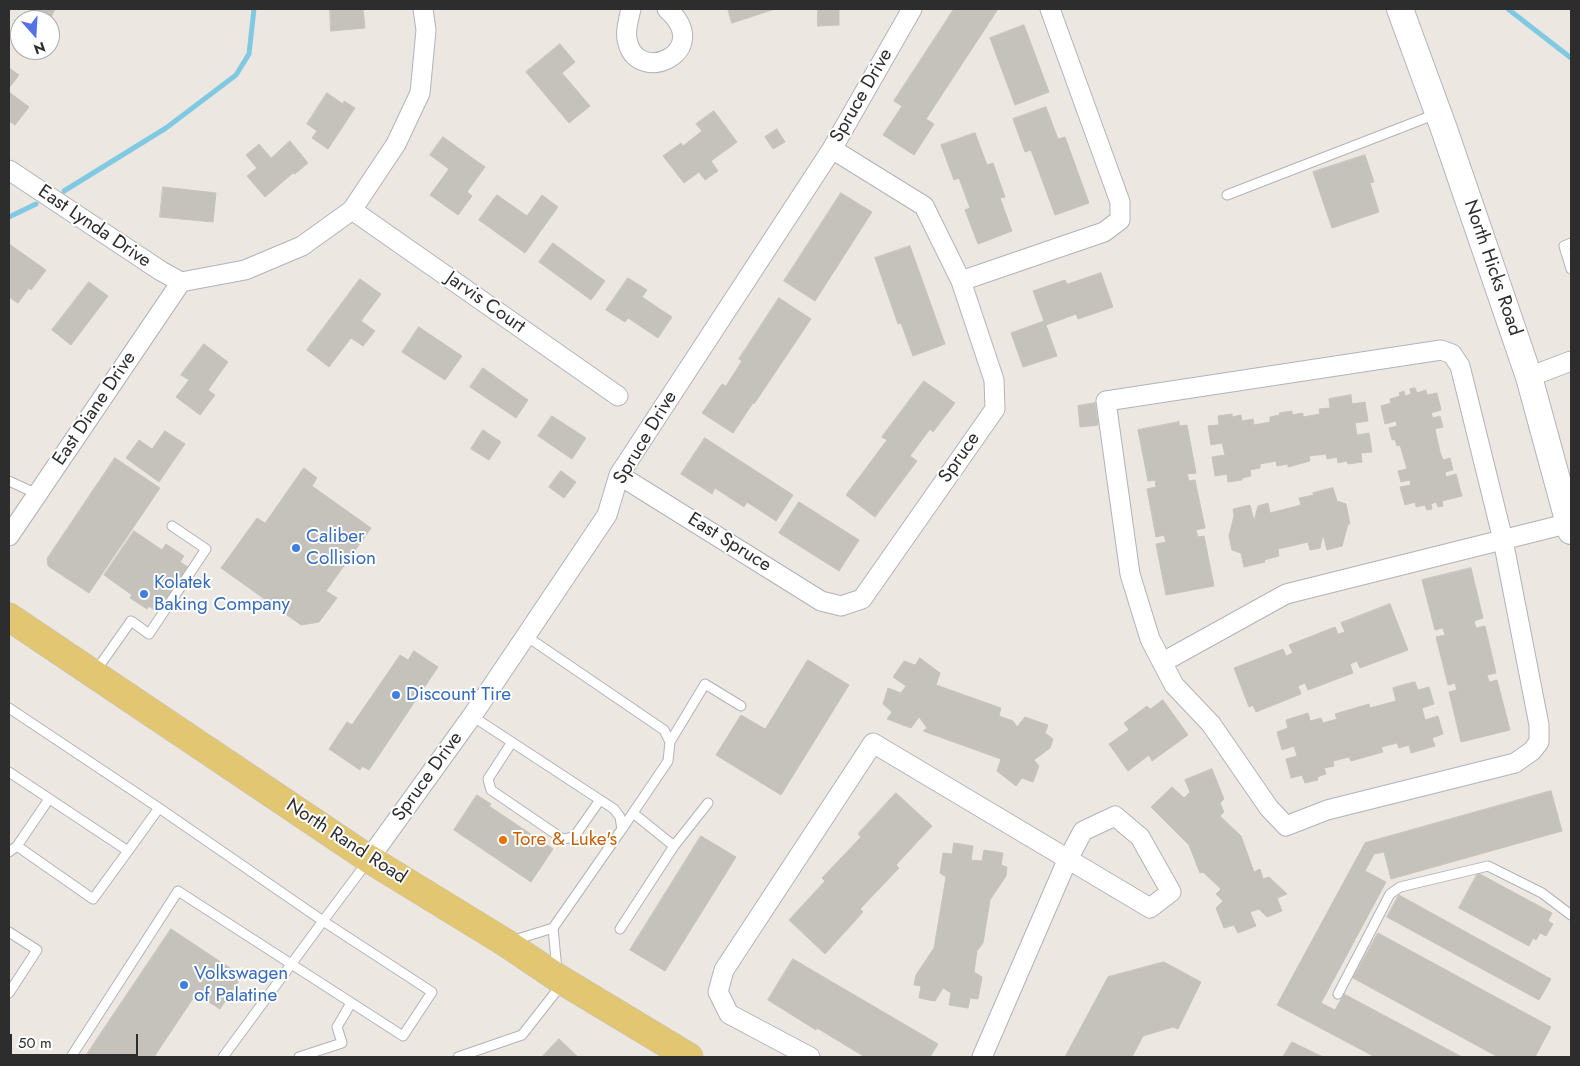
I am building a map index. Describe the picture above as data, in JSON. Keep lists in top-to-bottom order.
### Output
{
  "streets": {
    "main road": ["North Hicks Road", "North Rand Road"],
    "street": [
      "Spruce Drive",
      "East Lynda Drive",
      "Jarvis Court",
      "East Diane Drive",
      "Spruce",
      "East Spruce"
    ]
  },
  "crossings": [
    ["Spruce Drive", "Spruce"],
    ["Spruce Drive", "East Spruce"],
    ["Spruce Drive", "North Rand Road"],
    ["East Lynda Drive", "East Diane Drive"],
    ["Spruce", "East Spruce"]
  ],
  "places": [
    "Caliber Collision",
    "Kolatek Baking Company",
    "Discount Tire",
    "Tore & Luke's",
    "Volkswagen of Palatine"
  ],
  "scale_bar": "50 m",
  "north": "bottom"
}
